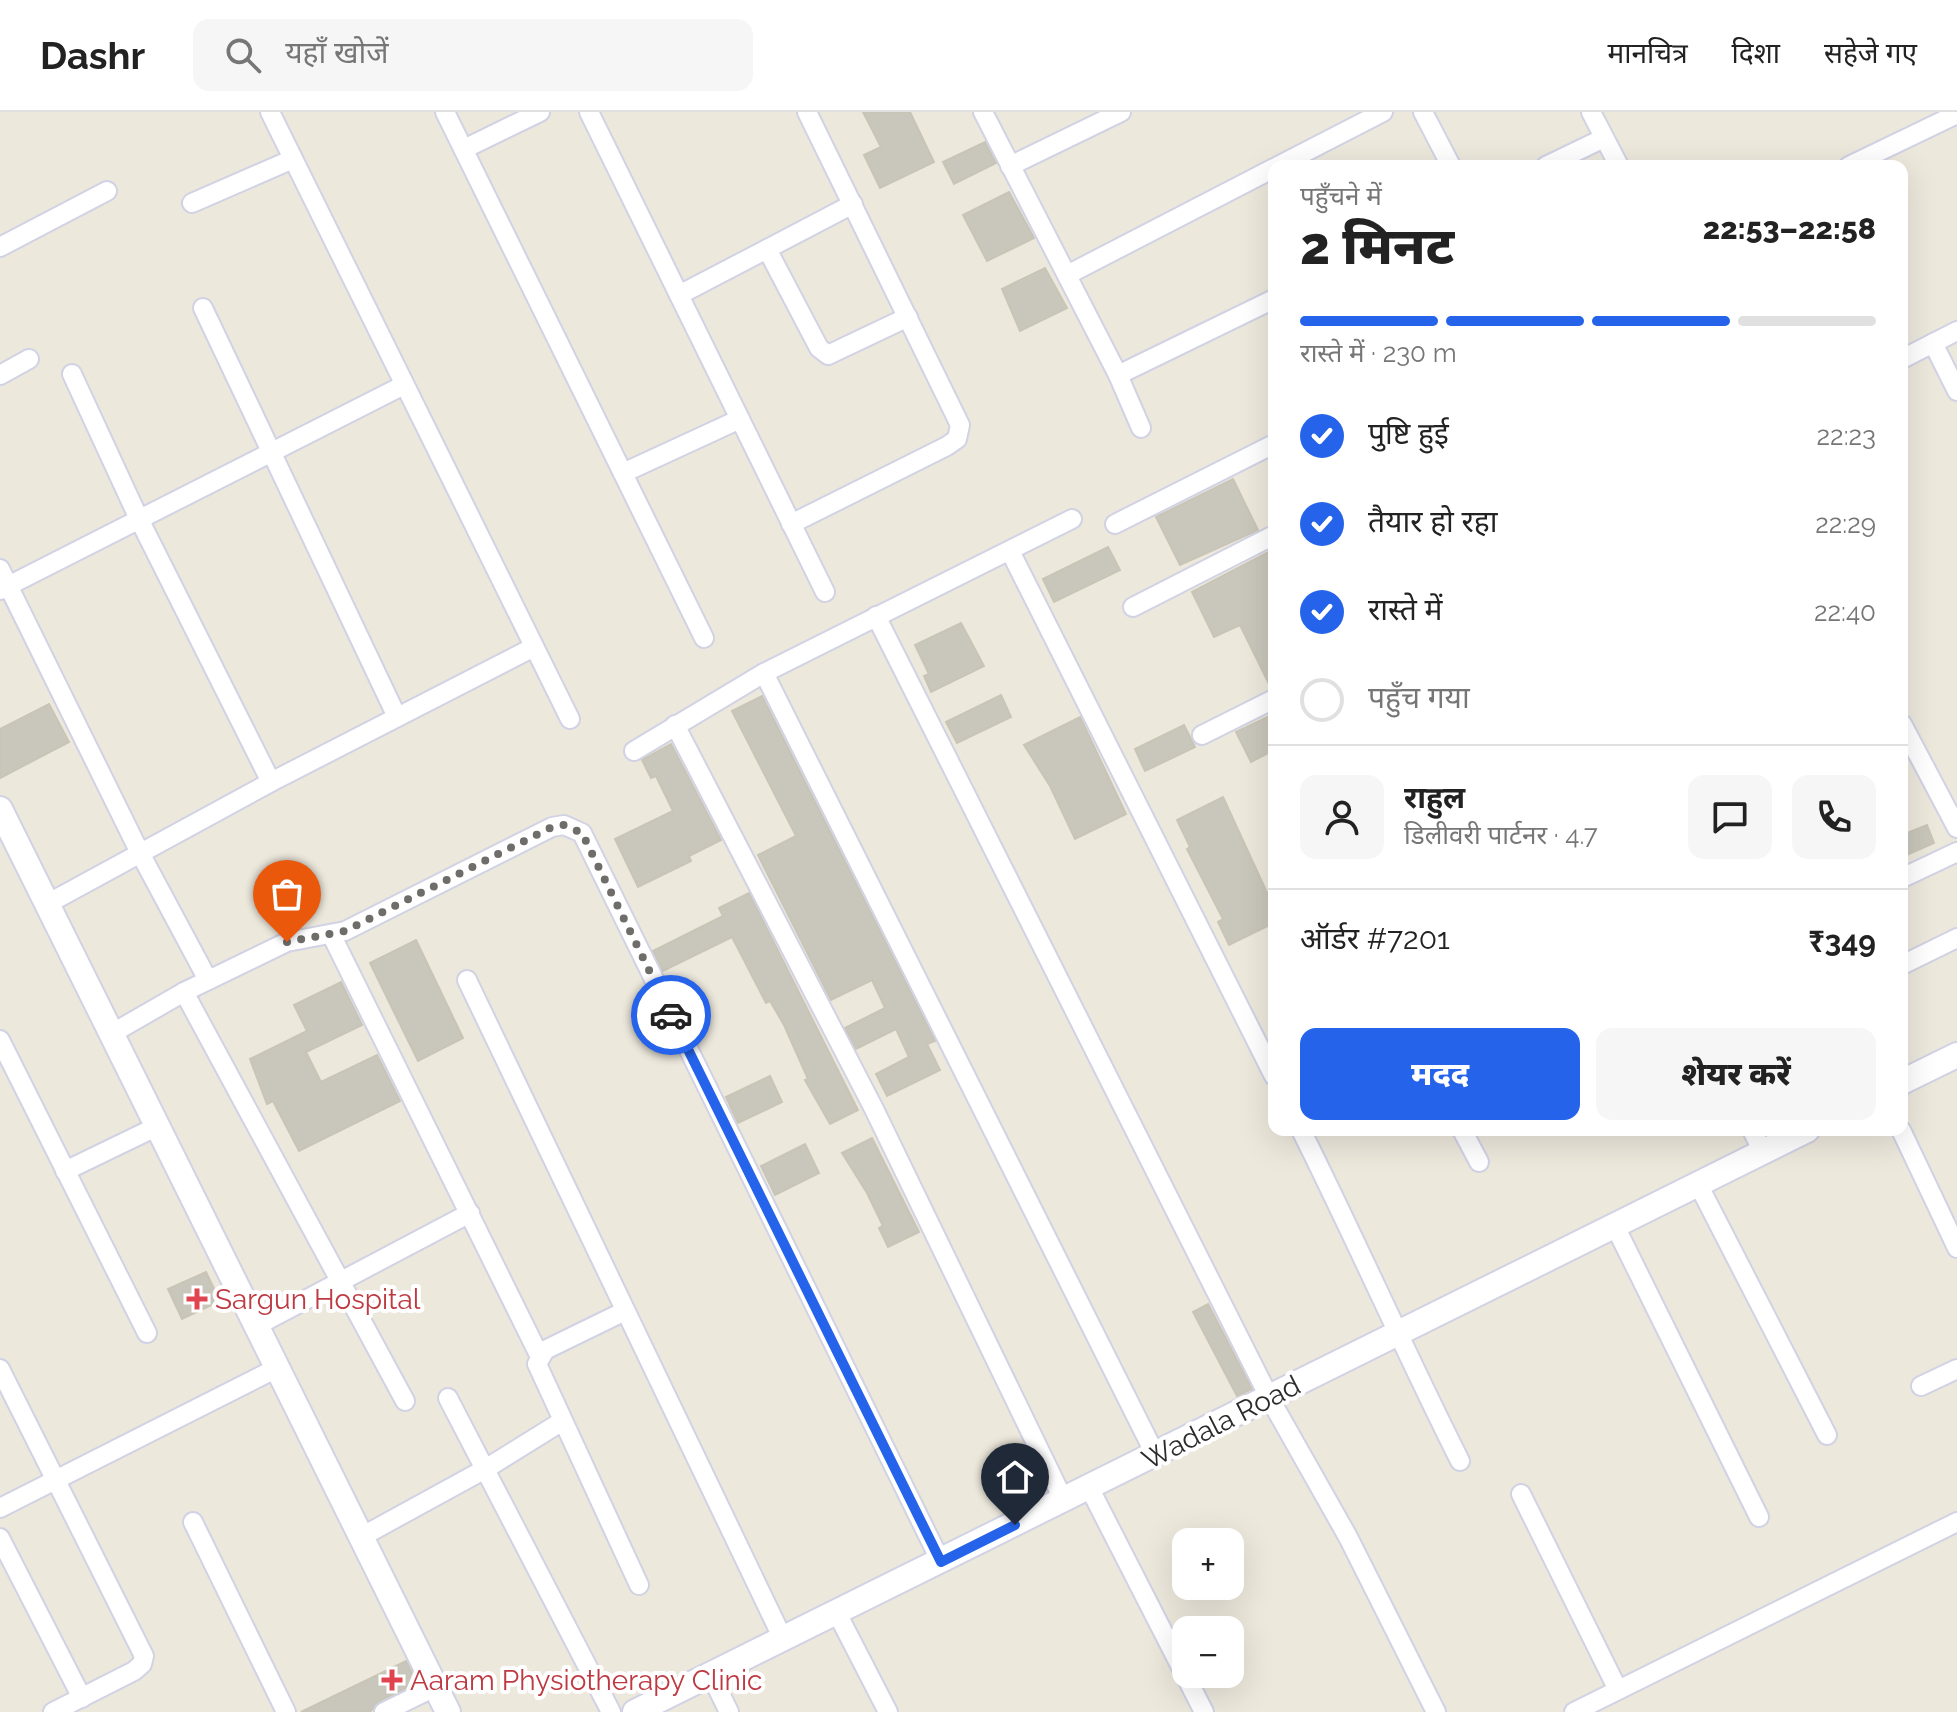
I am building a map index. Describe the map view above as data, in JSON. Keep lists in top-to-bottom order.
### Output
{
  "streets": {
    "street": ["Wadala Road"]
  },
  "places": {
    "health": ["Sargun Hospital", "Aaram Physiotherapy Clinic"]
  },
  "page": {
    "header": "Dashr",
    "search": "यहाँ खोजें",
    "nav": ["मानचित्र", "दिशा", "सहेजे गए"],
    "heading": ["2 मिनट", "पहुँचने में", "22:53–22:58"],
    "panel": [
      "राहुल",
      "डिलीवरी पार्टनर · 4.7",
      "ऑर्डर #7201",
      "₹349"
    ],
    "bar": "रास्ते में · 230 m",
    "list": [
      ["पुष्टि हुई", "22:23"],
      ["तैयार हो रहा", "22:29"],
      ["रास्ते में", "22:40"],
      "पहुँच गया"
    ],
    "buttons": ["मदद", "शेयर करें"],
    "map_buttons": ["+", "−"]
  }
}
